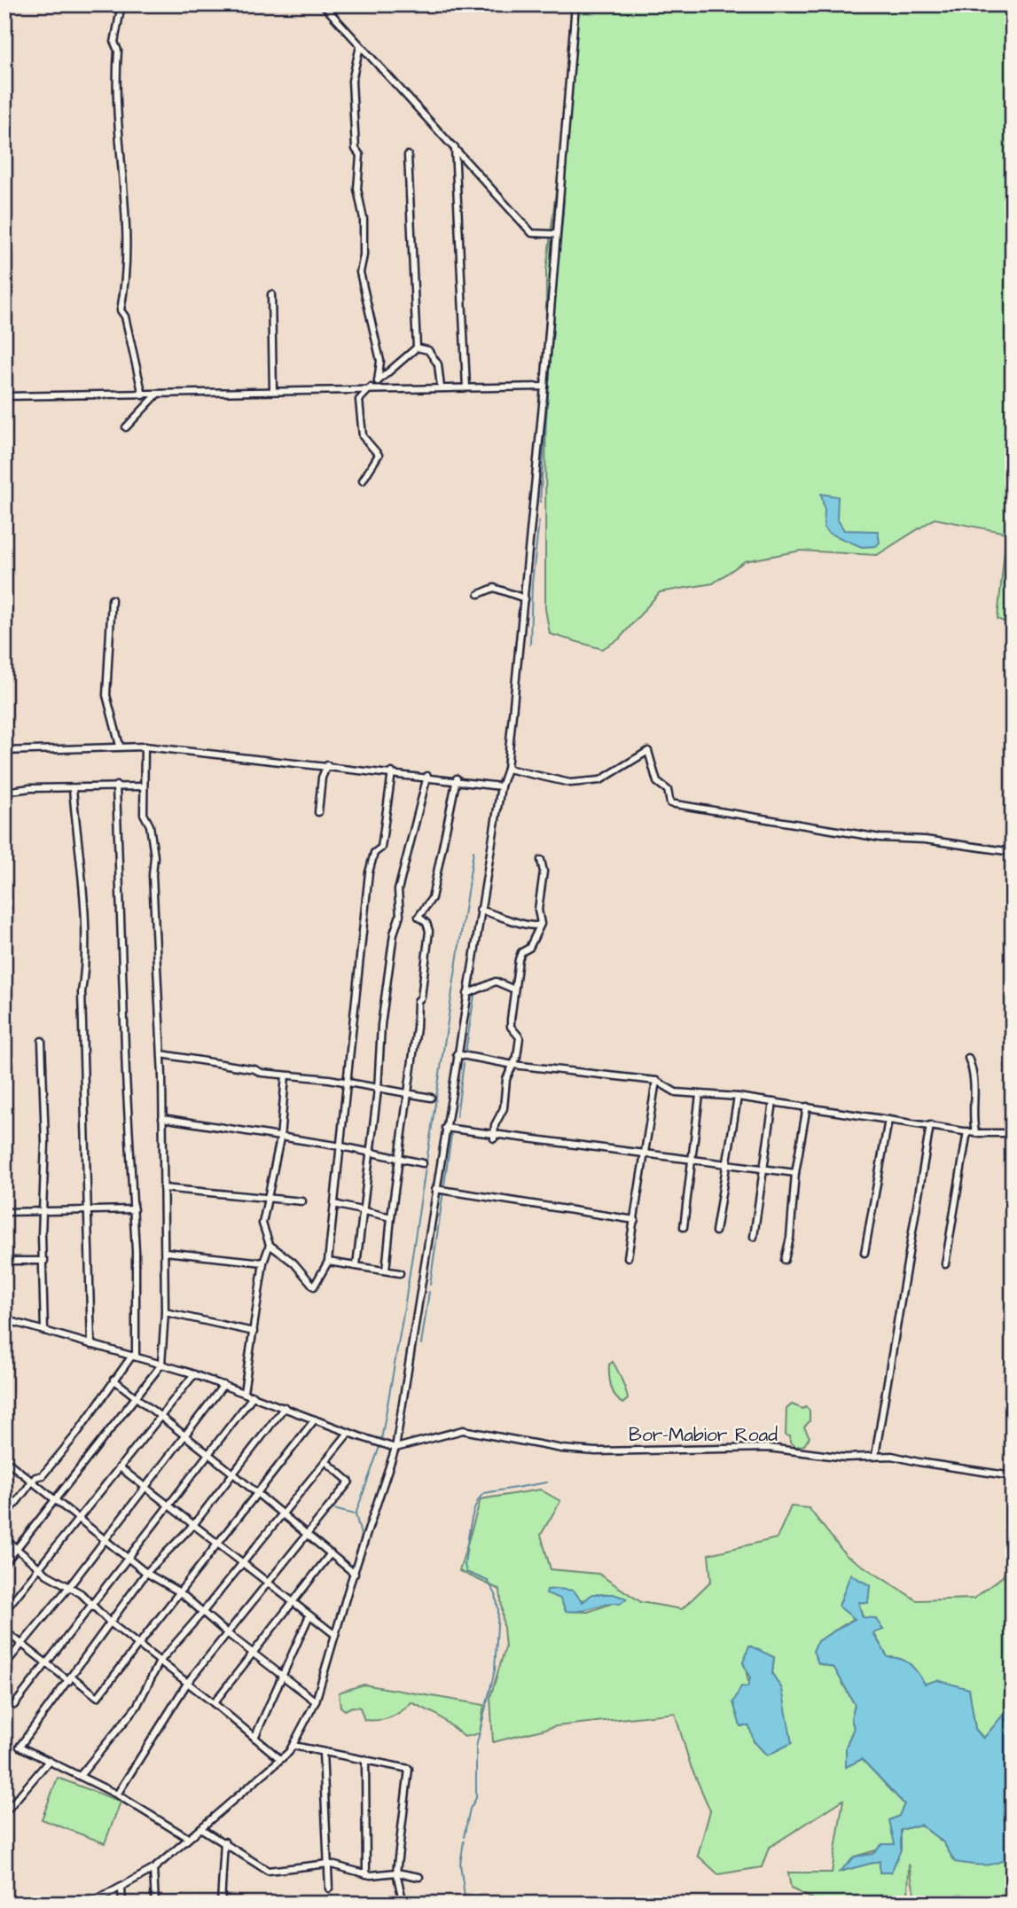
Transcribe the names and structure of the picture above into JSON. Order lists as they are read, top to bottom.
{
  "streets": {
    "street": ["Bor-Mabior Road"]
  }
}
